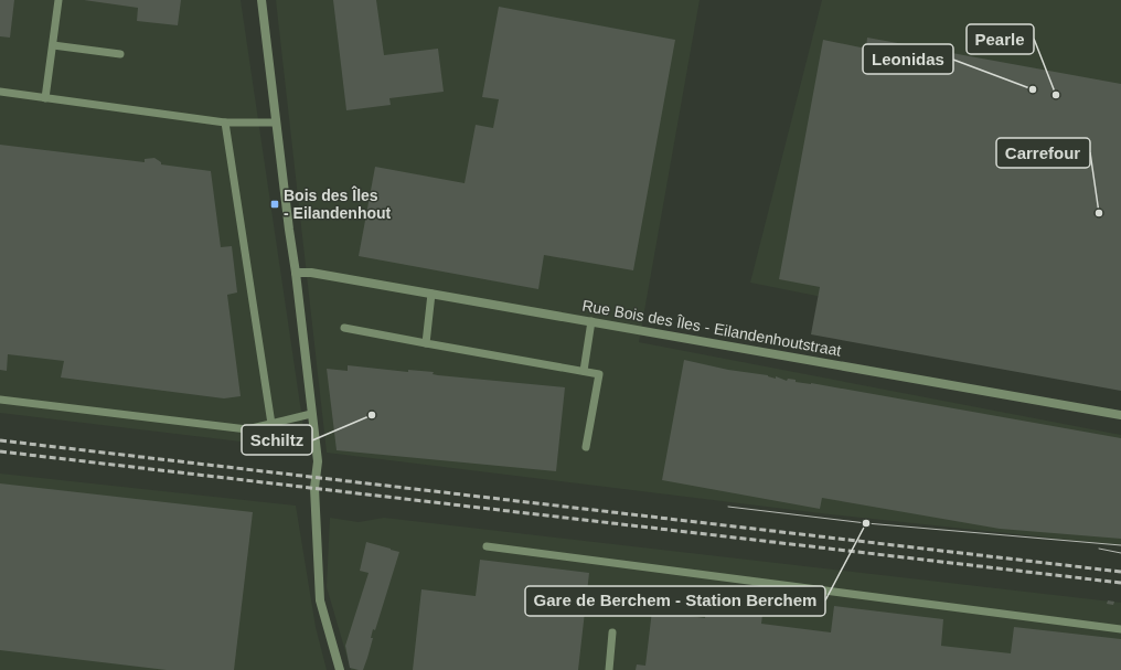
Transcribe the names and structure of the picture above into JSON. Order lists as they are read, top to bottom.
{
  "streets": {
    "street": ["Rue Bois des Îles - Eilandenhoutstraat"]
  },
  "places": {
    "other": [
      "Leonidas",
      "Pearle",
      "Carrefour",
      "Schiltz",
      "Gare de Berchem - Station Berchem"
    ],
    "transit": ["Bois des Îles - Eilandenhout"]
  }
}
